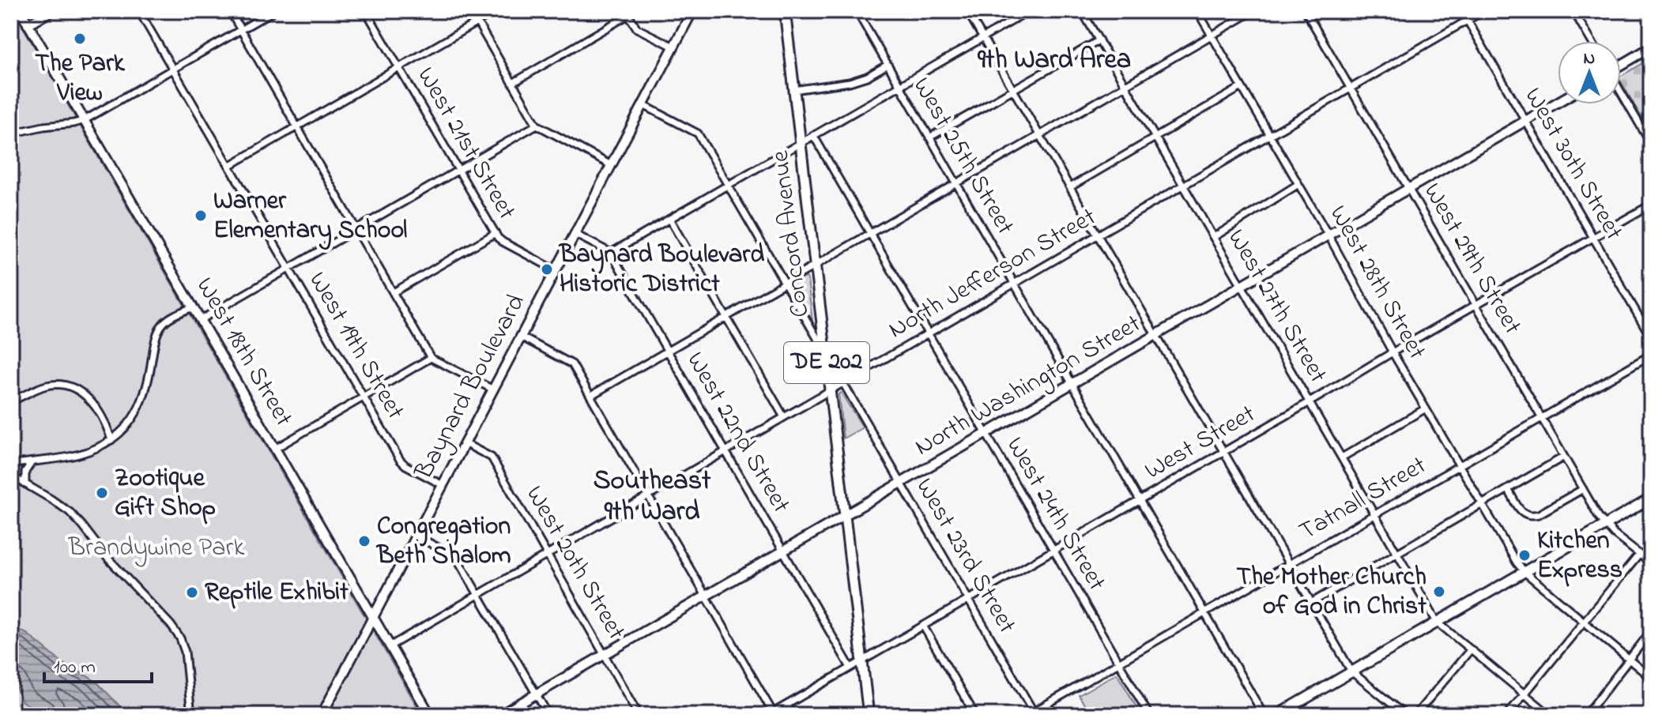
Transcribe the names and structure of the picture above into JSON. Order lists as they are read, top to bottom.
{
  "streets": {
    "main road": [
      "Concord Avenue",
      "West 18th Street",
      "DE 202",
      "North Washington Street",
      "Baynard Boulevard"
    ],
    "street": [
      "West 21st Street",
      "West 25th Street",
      "West 30th Street",
      "West 29th Street",
      "North Jefferson Street",
      "West 28th Street",
      "West 27th Street",
      "West 19th Street",
      "West 22nd Street",
      "West Street",
      "Tatnall Street",
      "West 24th Street",
      "West 23rd Street",
      "West 20th Street"
    ]
  },
  "crossings": [
    ["West 21st Street", "Baynard Boulevard"],
    ["West 25th Street", "North Jefferson Street"],
    ["West 25th Street", "North Washington Street"],
    ["West 25th Street", "West Street"],
    ["West 25th Street", "Tatnall Street"],
    ["West 30th Street", "North Jefferson Street"],
    ["West 30th Street", "North Washington Street"],
    ["West 30th Street", "West Street"],
    ["Concord Avenue", "North Jefferson Street"],
    ["Concord Avenue", "North Washington Street"],
    ["Concord Avenue", "West Street"],
    ["West 29th Street", "North Jefferson Street"],
    ["West 29th Street", "North Washington Street"],
    ["West 29th Street", "West Street"],
    ["West 29th Street", "Tatnall Street"],
    ["North Jefferson Street", "West 28th Street"],
    ["North Jefferson Street", "West 27th Street"],
    ["North Jefferson Street", "West 18th Street"],
    ["North Jefferson Street", "West 22nd Street"],
    ["North Jefferson Street", "West 24th Street"],
    ["North Jefferson Street", "West 23rd Street"],
    ["North Jefferson Street", "West 20th Street"],
    ["West 28th Street", "North Washington Street"],
    ["West 28th Street", "West Street"],
    ["West 28th Street", "Tatnall Street"],
    ["West 27th Street", "North Washington Street"],
    ["West 27th Street", "West Street"],
    ["West 27th Street", "Tatnall Street"],
    ["West 19th Street", "Baynard Boulevard"],
    ["West 18th Street", "Baynard Boulevard"],
    ["North Washington Street", "West 22nd Street"],
    ["North Washington Street", "West 24th Street"],
    ["North Washington Street", "West 23rd Street"],
    ["North Washington Street", "West 20th Street"],
    ["Baynard Boulevard", "West 20th Street"],
    ["West 22nd Street", "West Street"],
    ["West Street", "West 24th Street"],
    ["West Street", "West 23rd Street"],
    ["Tatnall Street", "West 24th Street"],
    ["Tatnall Street", "West 23rd Street"]
  ],
  "districts": ["9th Ward Area", "Southeast 9th Ward"],
  "parks": ["Brandywine Park"],
  "places": [
    "The Park View",
    "Warner Elementary School",
    "Baynard Boulevard Historic District",
    "Zootique Gift Shop",
    "Congregation Beth Shalom",
    "Kitchen Express",
    "The Mother Church of God in Christ",
    "Reptile Exhibit"
  ],
  "scale_bar": "100 m",
  "north": "top"
}
